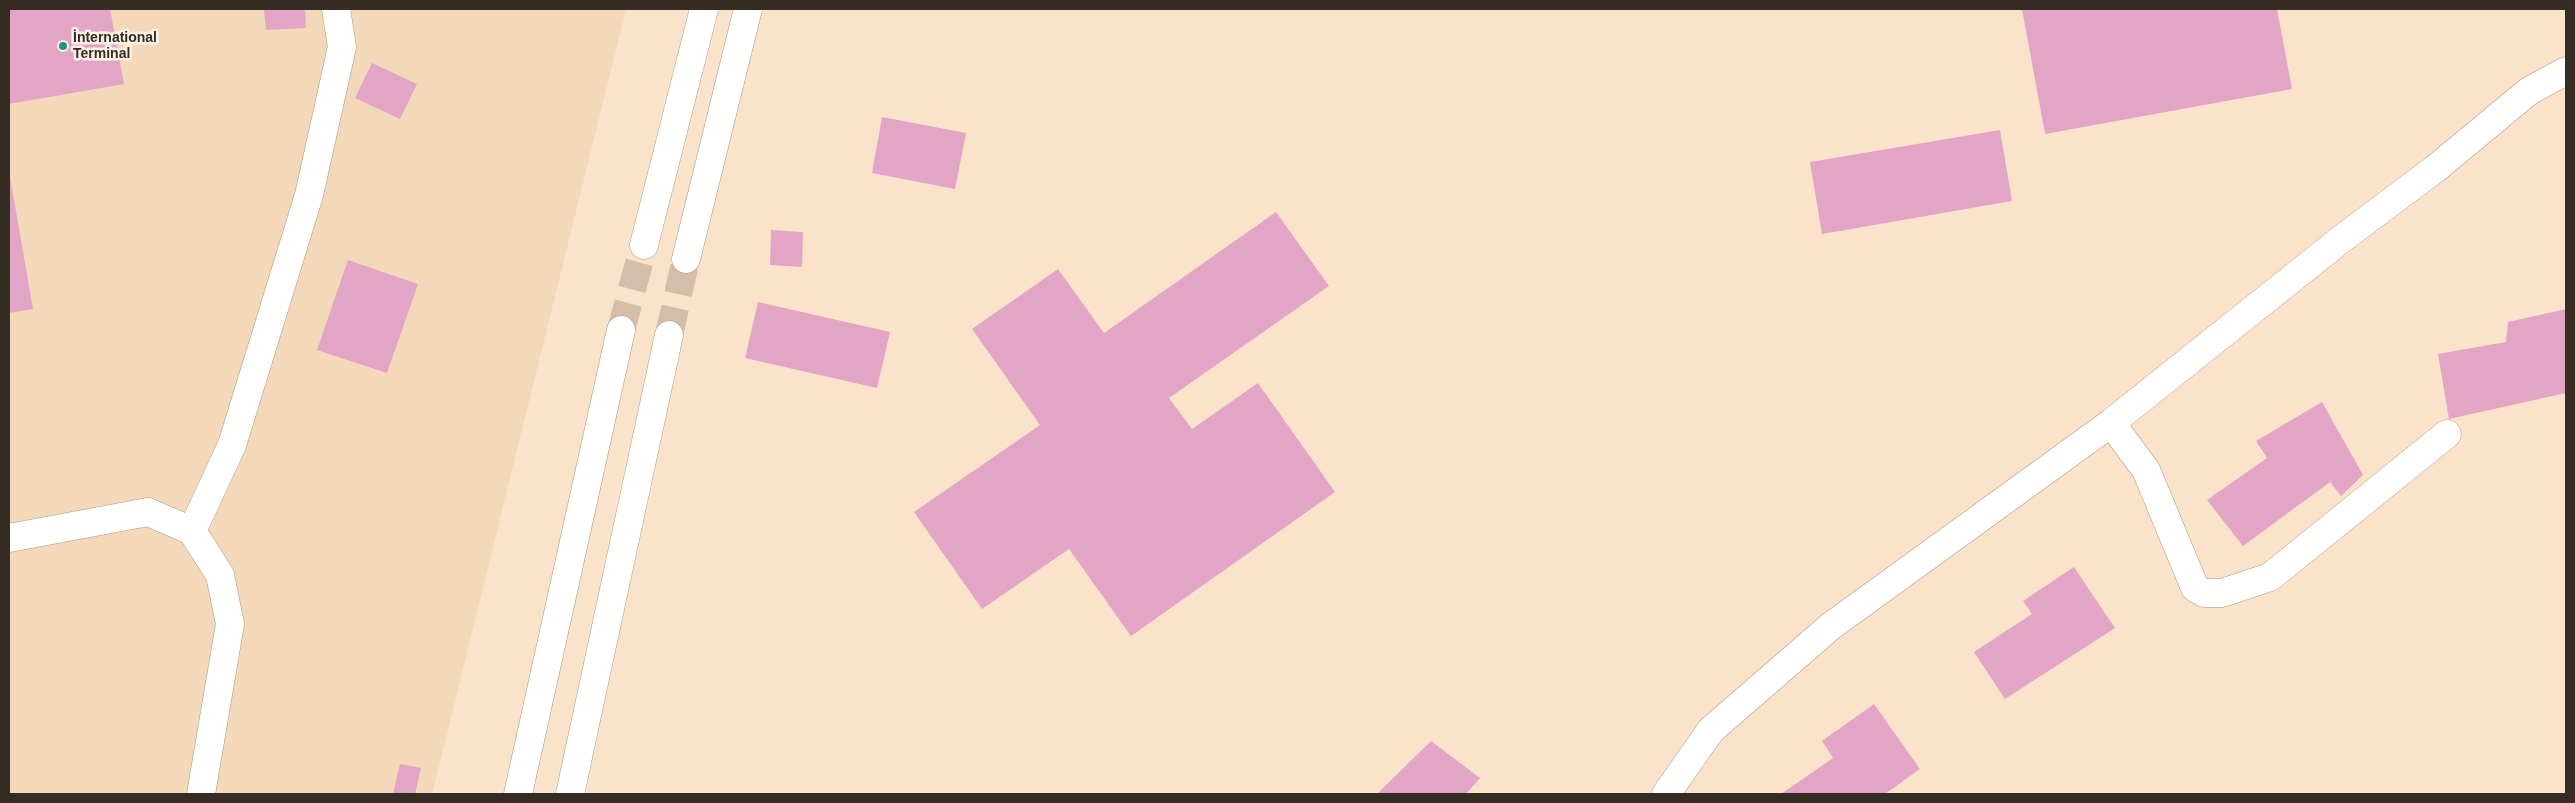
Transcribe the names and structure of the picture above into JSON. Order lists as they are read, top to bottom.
{
  "places": ["İnternational Terminal"]
}
